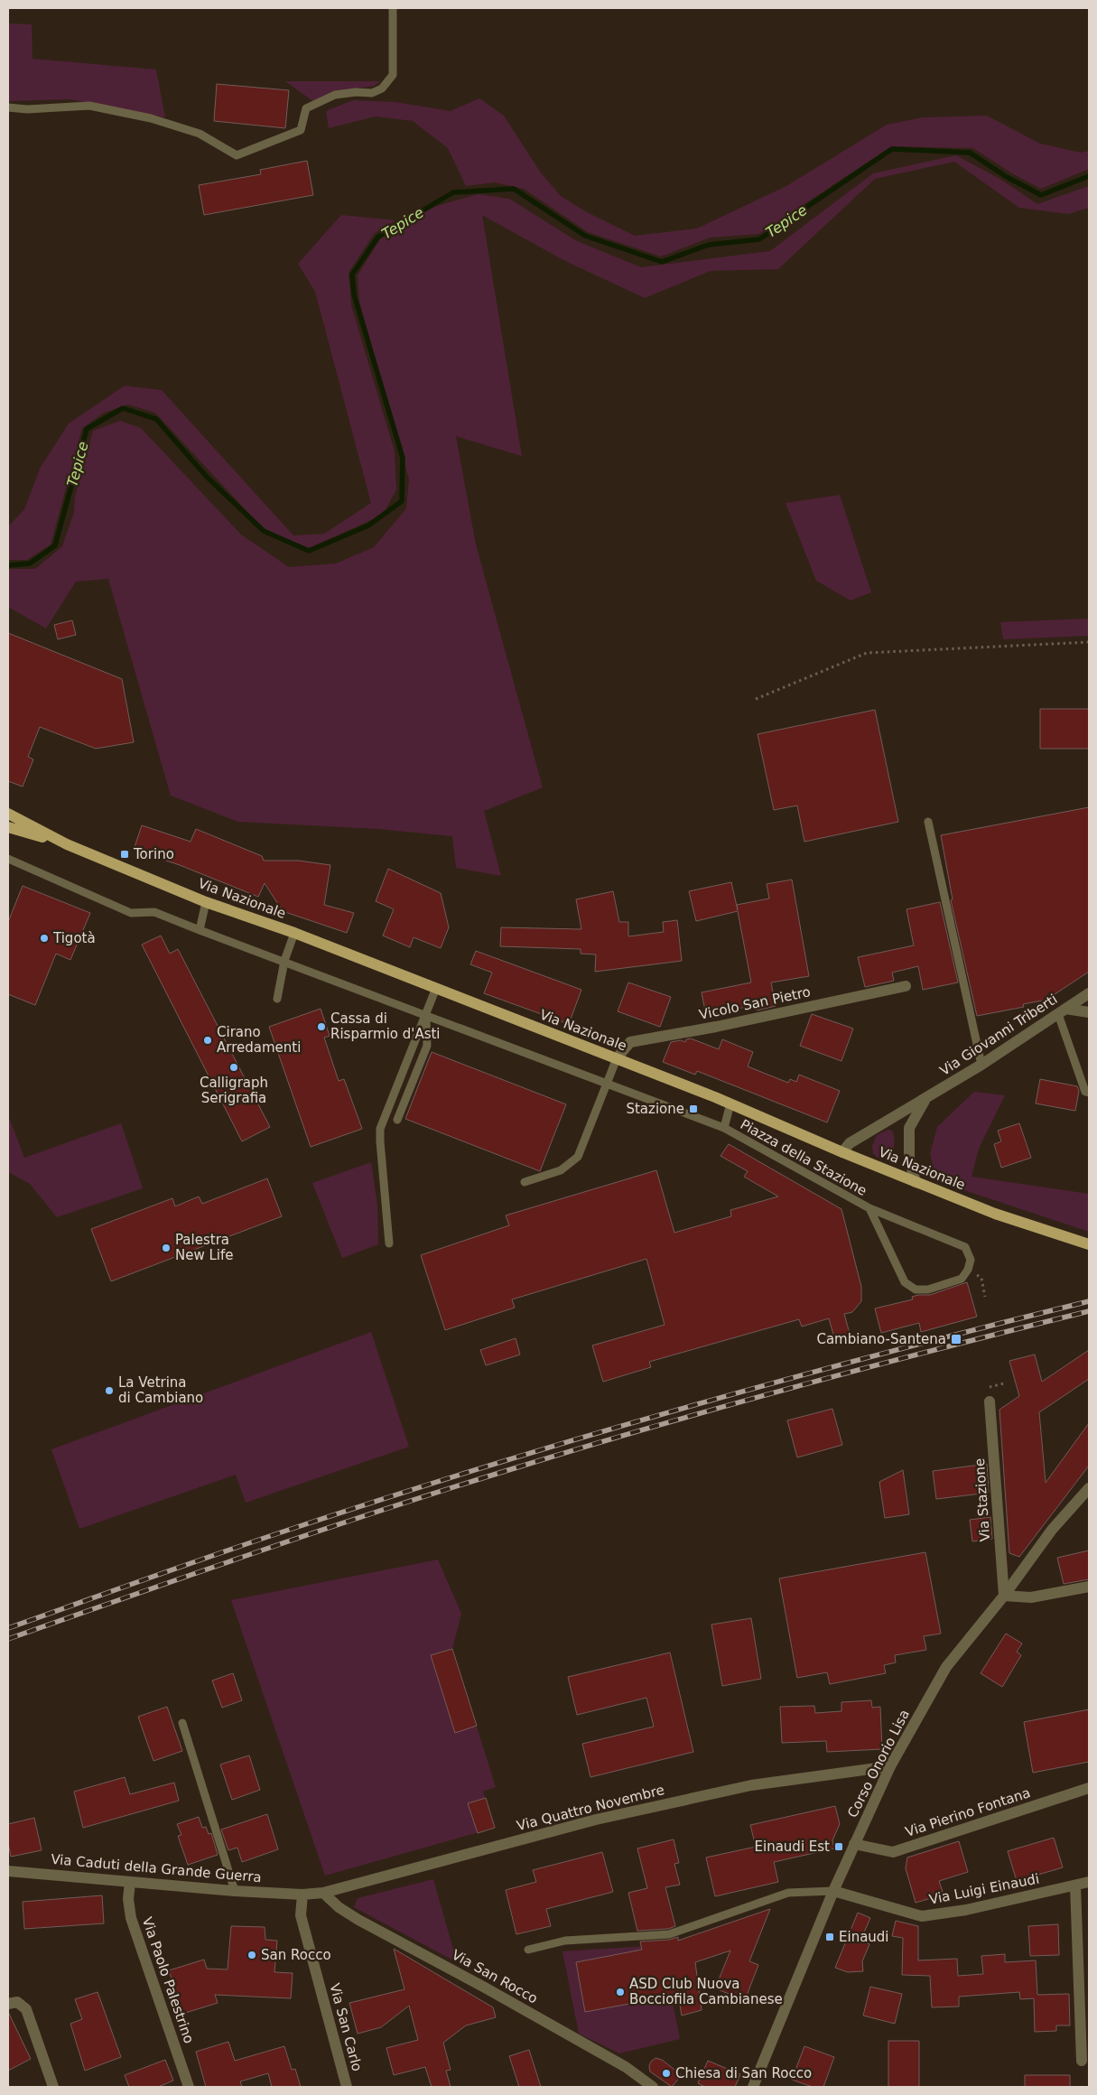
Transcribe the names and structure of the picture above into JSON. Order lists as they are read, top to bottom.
{
  "streets": {
    "main road": ["Via Nazionale"],
    "street": [
      "Vicolo San Pietro",
      "Via Giovanni Triberti",
      "Via Stazione",
      "Corso Onorio Lisa",
      "Via Quattro Novembre",
      "Via Pierino Fontana",
      "Via Caduti della Grande Guerra",
      "Via Luigi Einaudi",
      "Via San Rocco",
      "Via Paolo Palestrino",
      "Via San Carlo"
    ],
    "lane": ["Piazza della Stazione"]
  },
  "crossings": [
    ["Via Nazionale", "Vicolo San Pietro"],
    ["Via Nazionale", "Via Giovanni Triberti"],
    ["Via Nazionale", "Piazza della Stazione"],
    ["Via Stazione", "Corso Onorio Lisa"],
    ["Corso Onorio Lisa", "Via Quattro Novembre"],
    ["Corso Onorio Lisa", "Via Pierino Fontana"],
    ["Corso Onorio Lisa", "Via Luigi Einaudi"],
    ["Via Quattro Novembre", "Via Caduti della Grande Guerra"],
    ["Via Quattro Novembre", "Via San Rocco"],
    ["Via Quattro Novembre", "Via San Carlo"],
    ["Via Caduti della Grande Guerra", "Via Paolo Palestrino"],
    ["Via Caduti della Grande Guerra", "Via San Carlo"]
  ],
  "water": ["Tepice"],
  "places": {
    "transit": [
      "Torino",
      "Stazione",
      "Cambiano-Santena",
      "Einaudi Est",
      "Einaudi"
    ],
    "other": [
      "Tigotà",
      "Cassa di Risparmio d'Asti",
      "Cirano Arredamenti",
      "Calligraph Serigrafia",
      "Palestra New Life",
      "La Vetrina di Cambiano",
      "San Rocco",
      "ASD Club Nuova Bocciofila Cambianese",
      "Chiesa di San Rocco"
    ]
  }
}
